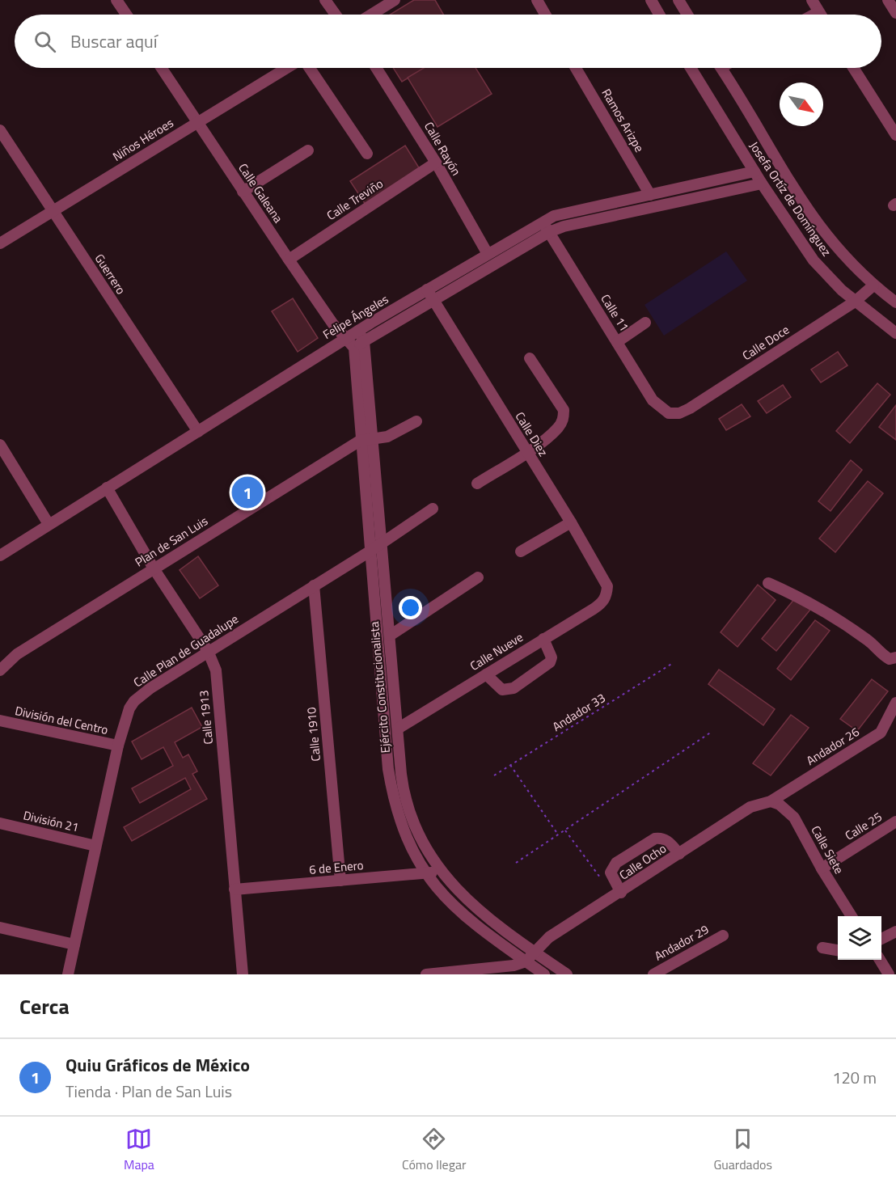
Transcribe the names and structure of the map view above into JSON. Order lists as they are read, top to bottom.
{
  "streets": {
    "street": [
      "Ramos Arizpe",
      "Niños Héroes",
      "Calle Rayón",
      "Calle Galeana",
      "Josefa Ortíz de Domínguez",
      "Calle Treviño",
      "Guerrero",
      "Calle 11",
      "Felipe Ángeles",
      "Calle Doce",
      "Calle Diez",
      "Plan de San Luis",
      "Calle Plan de Guadalupe",
      "Calle Nueve",
      "Ejército Constitucionalista",
      "Calle 1913",
      "División del Centro",
      "Calle 1910",
      "Andador 26",
      "División 21",
      "Calle 25",
      "Calle Siete",
      "Calle Ocho",
      "6 de Enero",
      "Andador 29"
    ],
    "path": ["Andador 33"]
  },
  "crossings": [
    ["Ramos Arizpe", "Felipe Ángeles"],
    ["Niños Héroes", "Calle Galeana"],
    ["Niños Héroes", "Guerrero"],
    ["Calle Rayón", "Calle Treviño"],
    ["Calle Rayón", "Felipe Ángeles"],
    ["Calle Galeana", "Calle Treviño"],
    ["Calle Galeana", "Felipe Ángeles"],
    ["Josefa Ortíz de Domínguez", "Felipe Ángeles"],
    ["Josefa Ortíz de Domínguez", "Calle Doce"],
    ["Guerrero", "Felipe Ángeles"],
    ["Calle 11", "Felipe Ángeles"],
    ["Calle 11", "Calle Doce"],
    ["Felipe Ángeles", "Calle Diez"],
    ["Felipe Ángeles", "Ejército Constitucionalista"],
    ["Felipe Ángeles", "Calle 1913"],
    ["Calle Diez", "Calle Nueve"],
    ["Plan de San Luis", "Ejército Constitucionalista"],
    ["Plan de San Luis", "Calle 1913"],
    ["Calle Plan de Guadalupe", "Ejército Constitucionalista"],
    ["Calle Plan de Guadalupe", "Calle 1913"],
    ["Calle Plan de Guadalupe", "División del Centro"],
    ["Calle Plan de Guadalupe", "Calle 1910"],
    ["Calle Plan de Guadalupe", "División 21"],
    ["Calle Nueve", "Ejército Constitucionalista"],
    ["Ejército Constitucionalista", "Calle Ocho"],
    ["Ejército Constitucionalista", "6 de Enero"],
    ["Calle 1913", "6 de Enero"],
    ["Calle 1910", "6 de Enero"],
    ["Andador 26", "Calle Siete"],
    ["Andador 26", "Calle Ocho"],
    ["Calle 25", "Calle Siete"],
    ["Calle Siete", "Calle Ocho"]
  ],
  "north": "bottom right",
  "page": {
    "search": "Buscar aquí",
    "pins": "1",
    "heading": "Cerca",
    "list": [
      {
        "mark": "1",
        "name": "Quiu Gráficos de México",
        "note": "Tienda · Plan de San Luis",
        "value": "120 m"
      }
    ],
    "nav": ["Mapa", "Cómo llegar", "Guardados"]
  }
}
